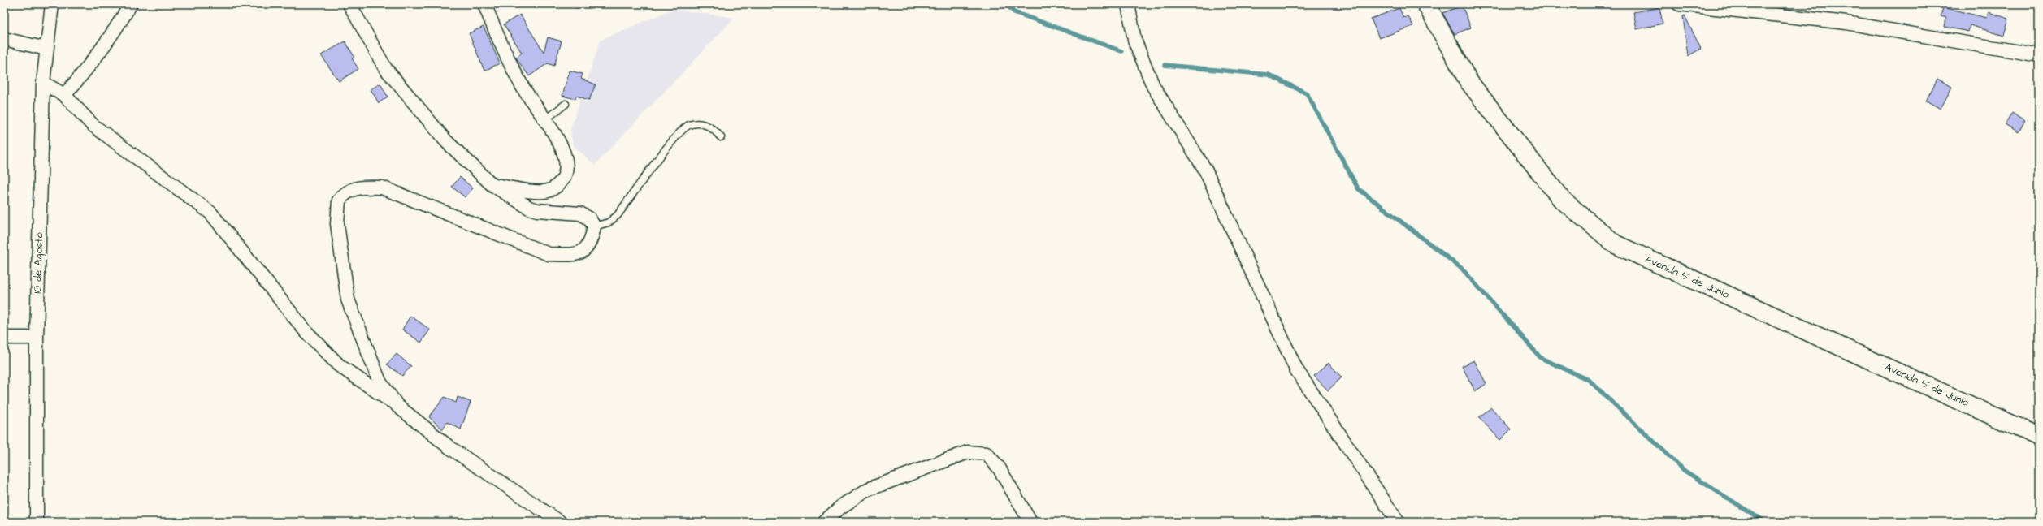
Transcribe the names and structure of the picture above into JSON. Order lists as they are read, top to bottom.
{
  "streets": {
    "main road": ["Avenida 5 de Junio"],
    "street": ["10 de Agosto"]
  }
}
